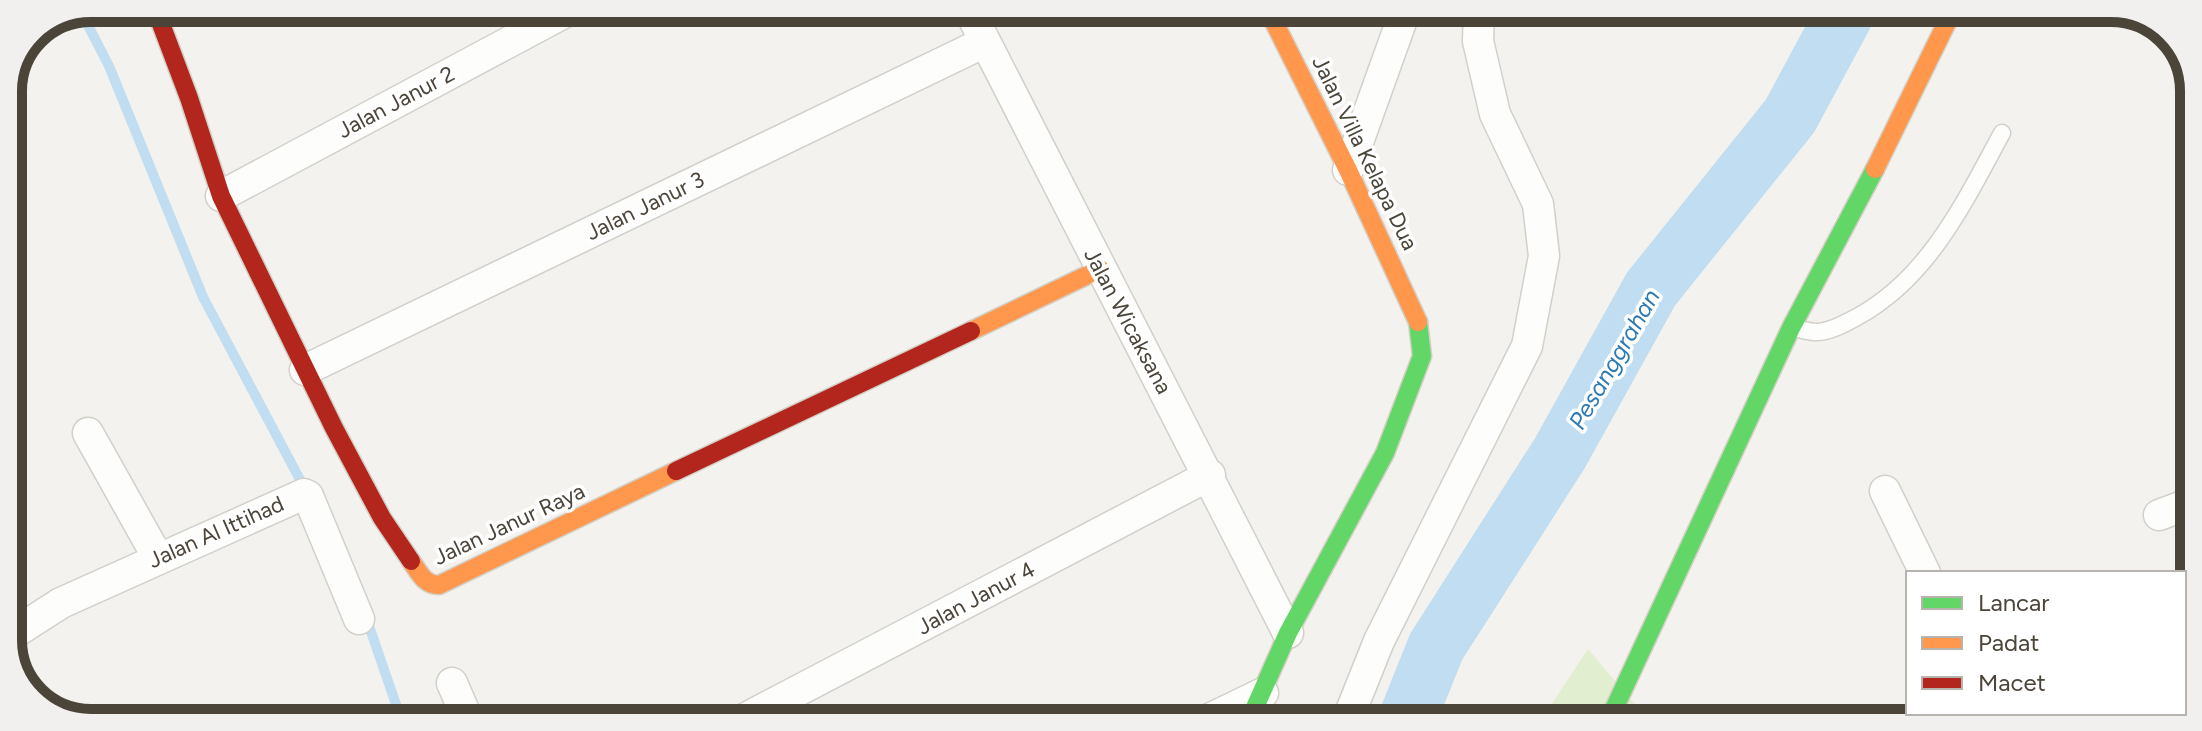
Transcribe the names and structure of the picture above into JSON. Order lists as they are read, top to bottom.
{
  "streets": {
    "street": [
      "Jalan Janur 2",
      "Jalan Villa Kelapa Dua",
      "Jalan Janur 3",
      "Jalan Wicaksana",
      "Jalan Janur Raya",
      "Jalan Al Ittihad",
      "Jalan Janur 4"
    ]
  },
  "crossings": [
    ["Jalan Janur 2", "Jalan Janur Raya"],
    ["Jalan Villa Kelapa Dua", "Jalan Wicaksana"],
    ["Jalan Janur 3", "Jalan Wicaksana"],
    ["Jalan Janur 3", "Jalan Janur Raya"],
    ["Jalan Wicaksana", "Jalan Janur Raya"],
    ["Jalan Wicaksana", "Jalan Janur 4"]
  ],
  "water": ["Pesanggrahan"],
  "legend": ["Lancar", "Padat", "Macet"]
}
